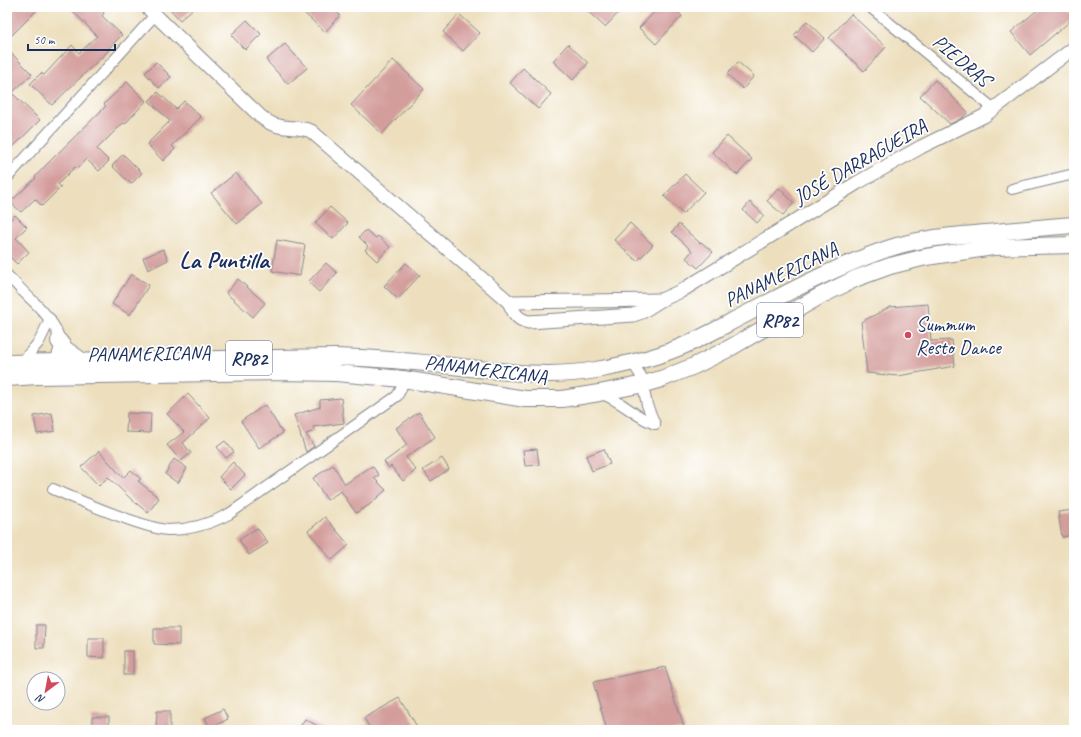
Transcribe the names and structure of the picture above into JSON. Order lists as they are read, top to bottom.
{
  "streets": {
    "main road": ["PANAMERICANA", "RP82"],
    "street": ["PIEDRAS", "JOSÉ DARRAGUEIRA"]
  },
  "crossings": [
    ["PIEDRAS", "JOSÉ DARRAGUEIRA"]
  ],
  "districts": ["La Puntilla"],
  "places": ["Summum Resto Dance"],
  "scale_bar": "50 m",
  "north": "bottom left"
}
